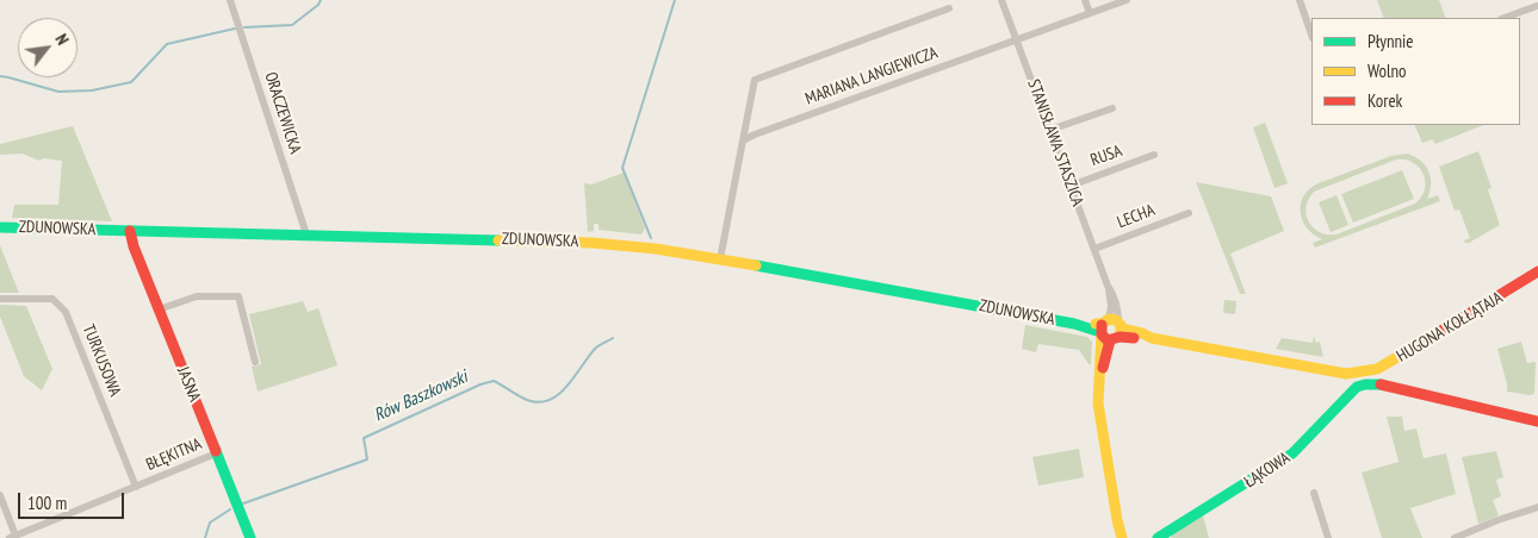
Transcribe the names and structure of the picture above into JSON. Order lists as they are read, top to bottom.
{
  "streets": {
    "main road": [
      "STANISŁAWA STASZICA",
      "ZDUNOWSKA",
      "HUGONA KOŁŁĄTAJA",
      "JASNA",
      "ŁĄKOWA"
    ],
    "street": [
      "MARIANA LANGIEWICZA",
      "ORACZEWICKA",
      "RUSA",
      "LECHA",
      "TURKUSOWA",
      "BŁĘKITNA"
    ]
  },
  "crossings": [
    ["MARIANA LANGIEWICZA", "STANISŁAWA STASZICA"],
    ["ORACZEWICKA", "ZDUNOWSKA"],
    ["STANISŁAWA STASZICA", "RUSA"],
    ["STANISŁAWA STASZICA", "LECHA"],
    ["STANISŁAWA STASZICA", "ZDUNOWSKA"],
    ["ZDUNOWSKA", "HUGONA KOŁŁĄTAJA"],
    ["ZDUNOWSKA", "JASNA"],
    ["TURKUSOWA", "BŁĘKITNA"],
    ["JASNA", "BŁĘKITNA"]
  ],
  "water": ["Rów Baszkowski"],
  "legend": ["Płynnie", "Wolno", "Korek"],
  "scale_bar": "100 m",
  "north": "top right"
}
